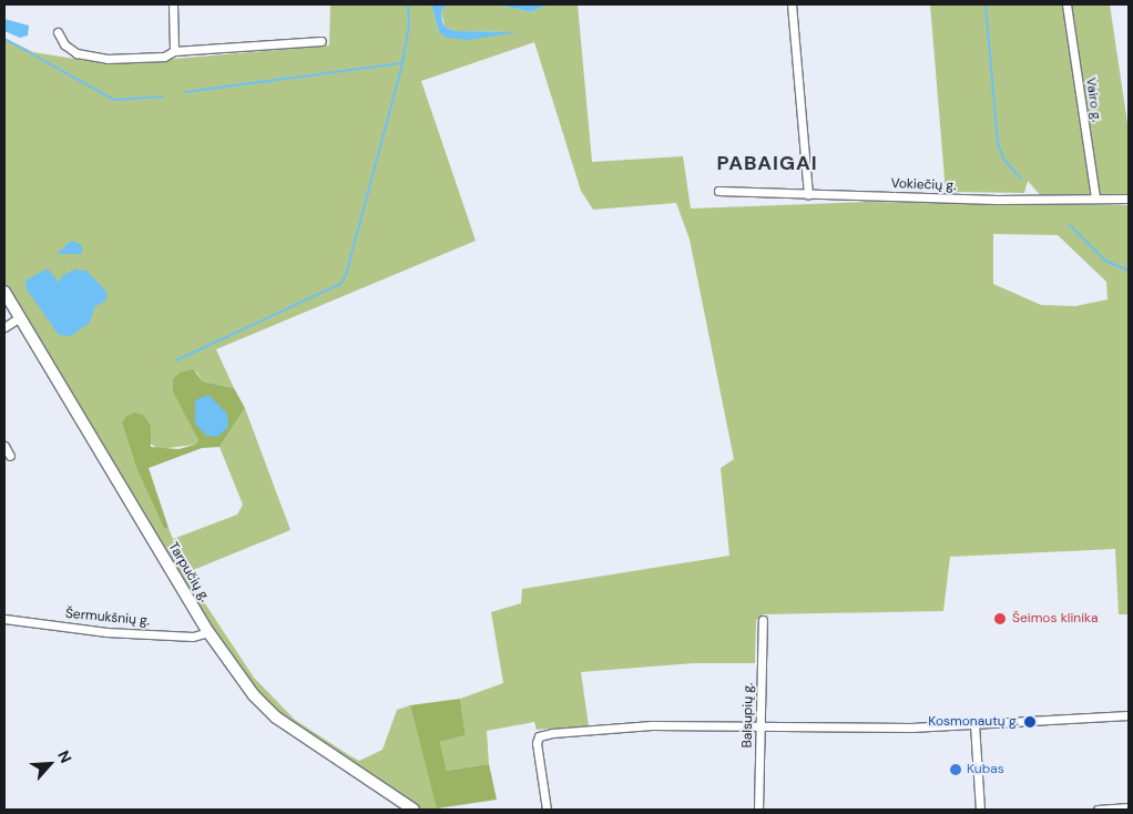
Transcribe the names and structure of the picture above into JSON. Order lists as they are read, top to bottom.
{
  "streets": {
    "main road": ["Tarpučių g."],
    "street": [
      "Vairo g.",
      "Vokiečių g.",
      "Šermukšnių g.",
      "Balsupių g."
    ]
  },
  "crossings": [
    ["Vairo g.", "Vokiečių g."],
    ["Tarpučių g.", "Šermukšnių g."]
  ],
  "districts": ["PABAIGAI"],
  "places": ["Šeimos klinika", "Kosmonautų g.", "Kubas"],
  "north": "top right"
}
